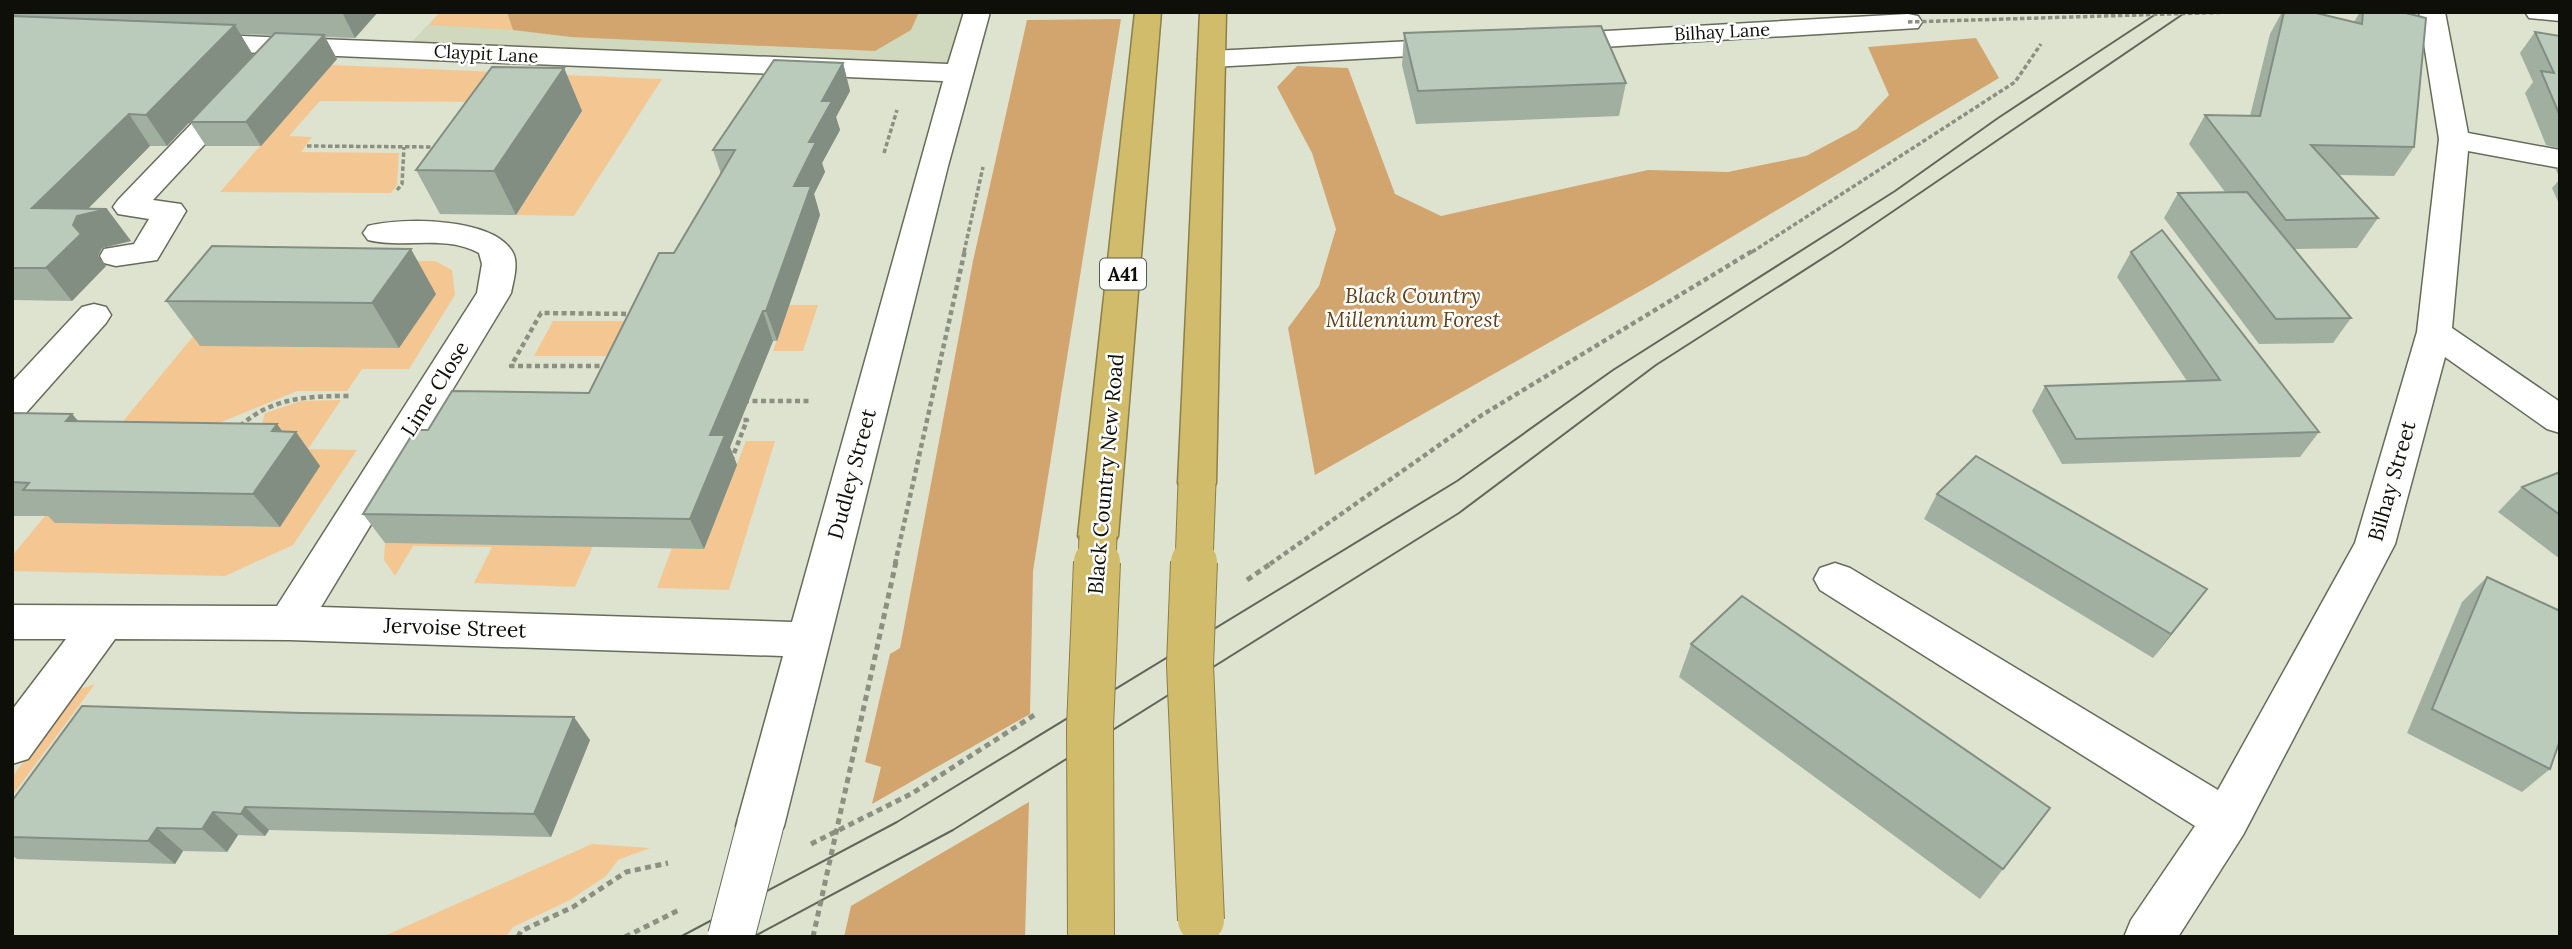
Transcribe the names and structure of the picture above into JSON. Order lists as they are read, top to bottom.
{
  "streets": {
    "highway": ["A41", "Black Country New Road"],
    "street": [
      "Bilhay Lane",
      "Claypit Lane",
      "Lime Close",
      "Dudley Street",
      "Bilhay Street",
      "Jervoise Street"
    ]
  },
  "crossings": [
    ["Claypit Lane", "Dudley Street"],
    ["Lime Close", "Jervoise Street"],
    ["Dudley Street", "Jervoise Street"]
  ],
  "parks": ["Black Country Millennium Forest"]
}
